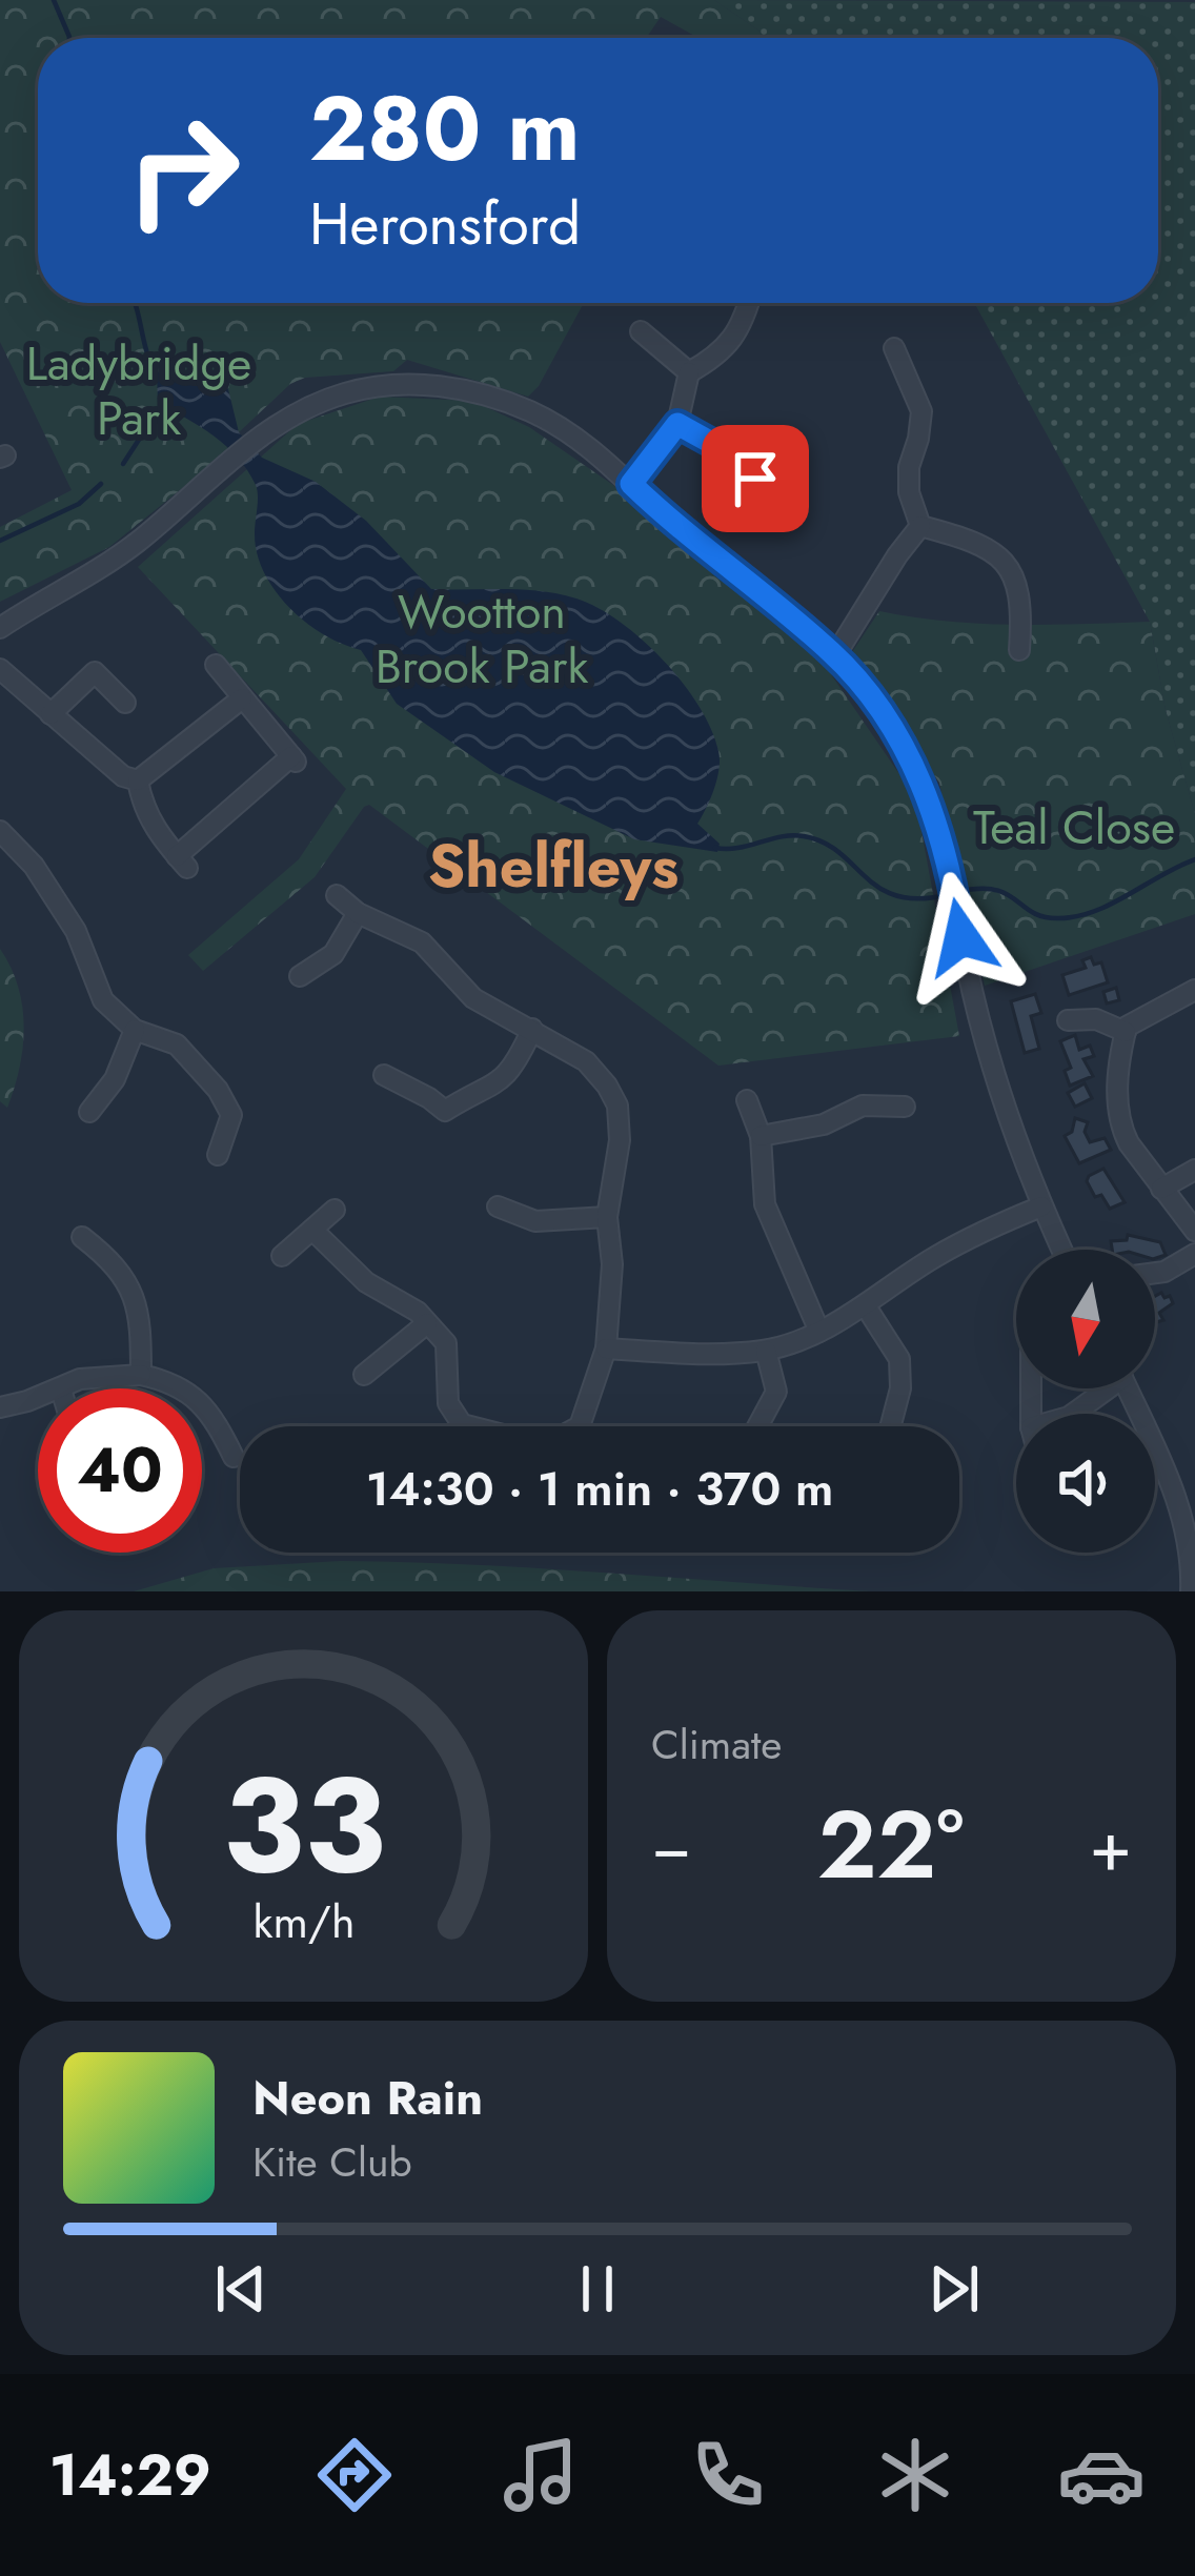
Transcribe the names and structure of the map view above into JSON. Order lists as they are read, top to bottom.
{
  "districts": ["Shelfleys"],
  "parks": ["Ladybridge Park", "Wootton Brook Park", "Teal Close"],
  "north": "bottom",
  "page": {
    "turn": ["280 m", "Heronsford"],
    "limit": "40",
    "trip": "14:30 · 1 min · 370 m",
    "tile": "Climate",
    "heat": ["−", "22°", "+"],
    "song": ["Neon Rain", "Kite Club"],
    "tabs": "14:29",
    "gauge": ["33", "km/h"]
  }
}
